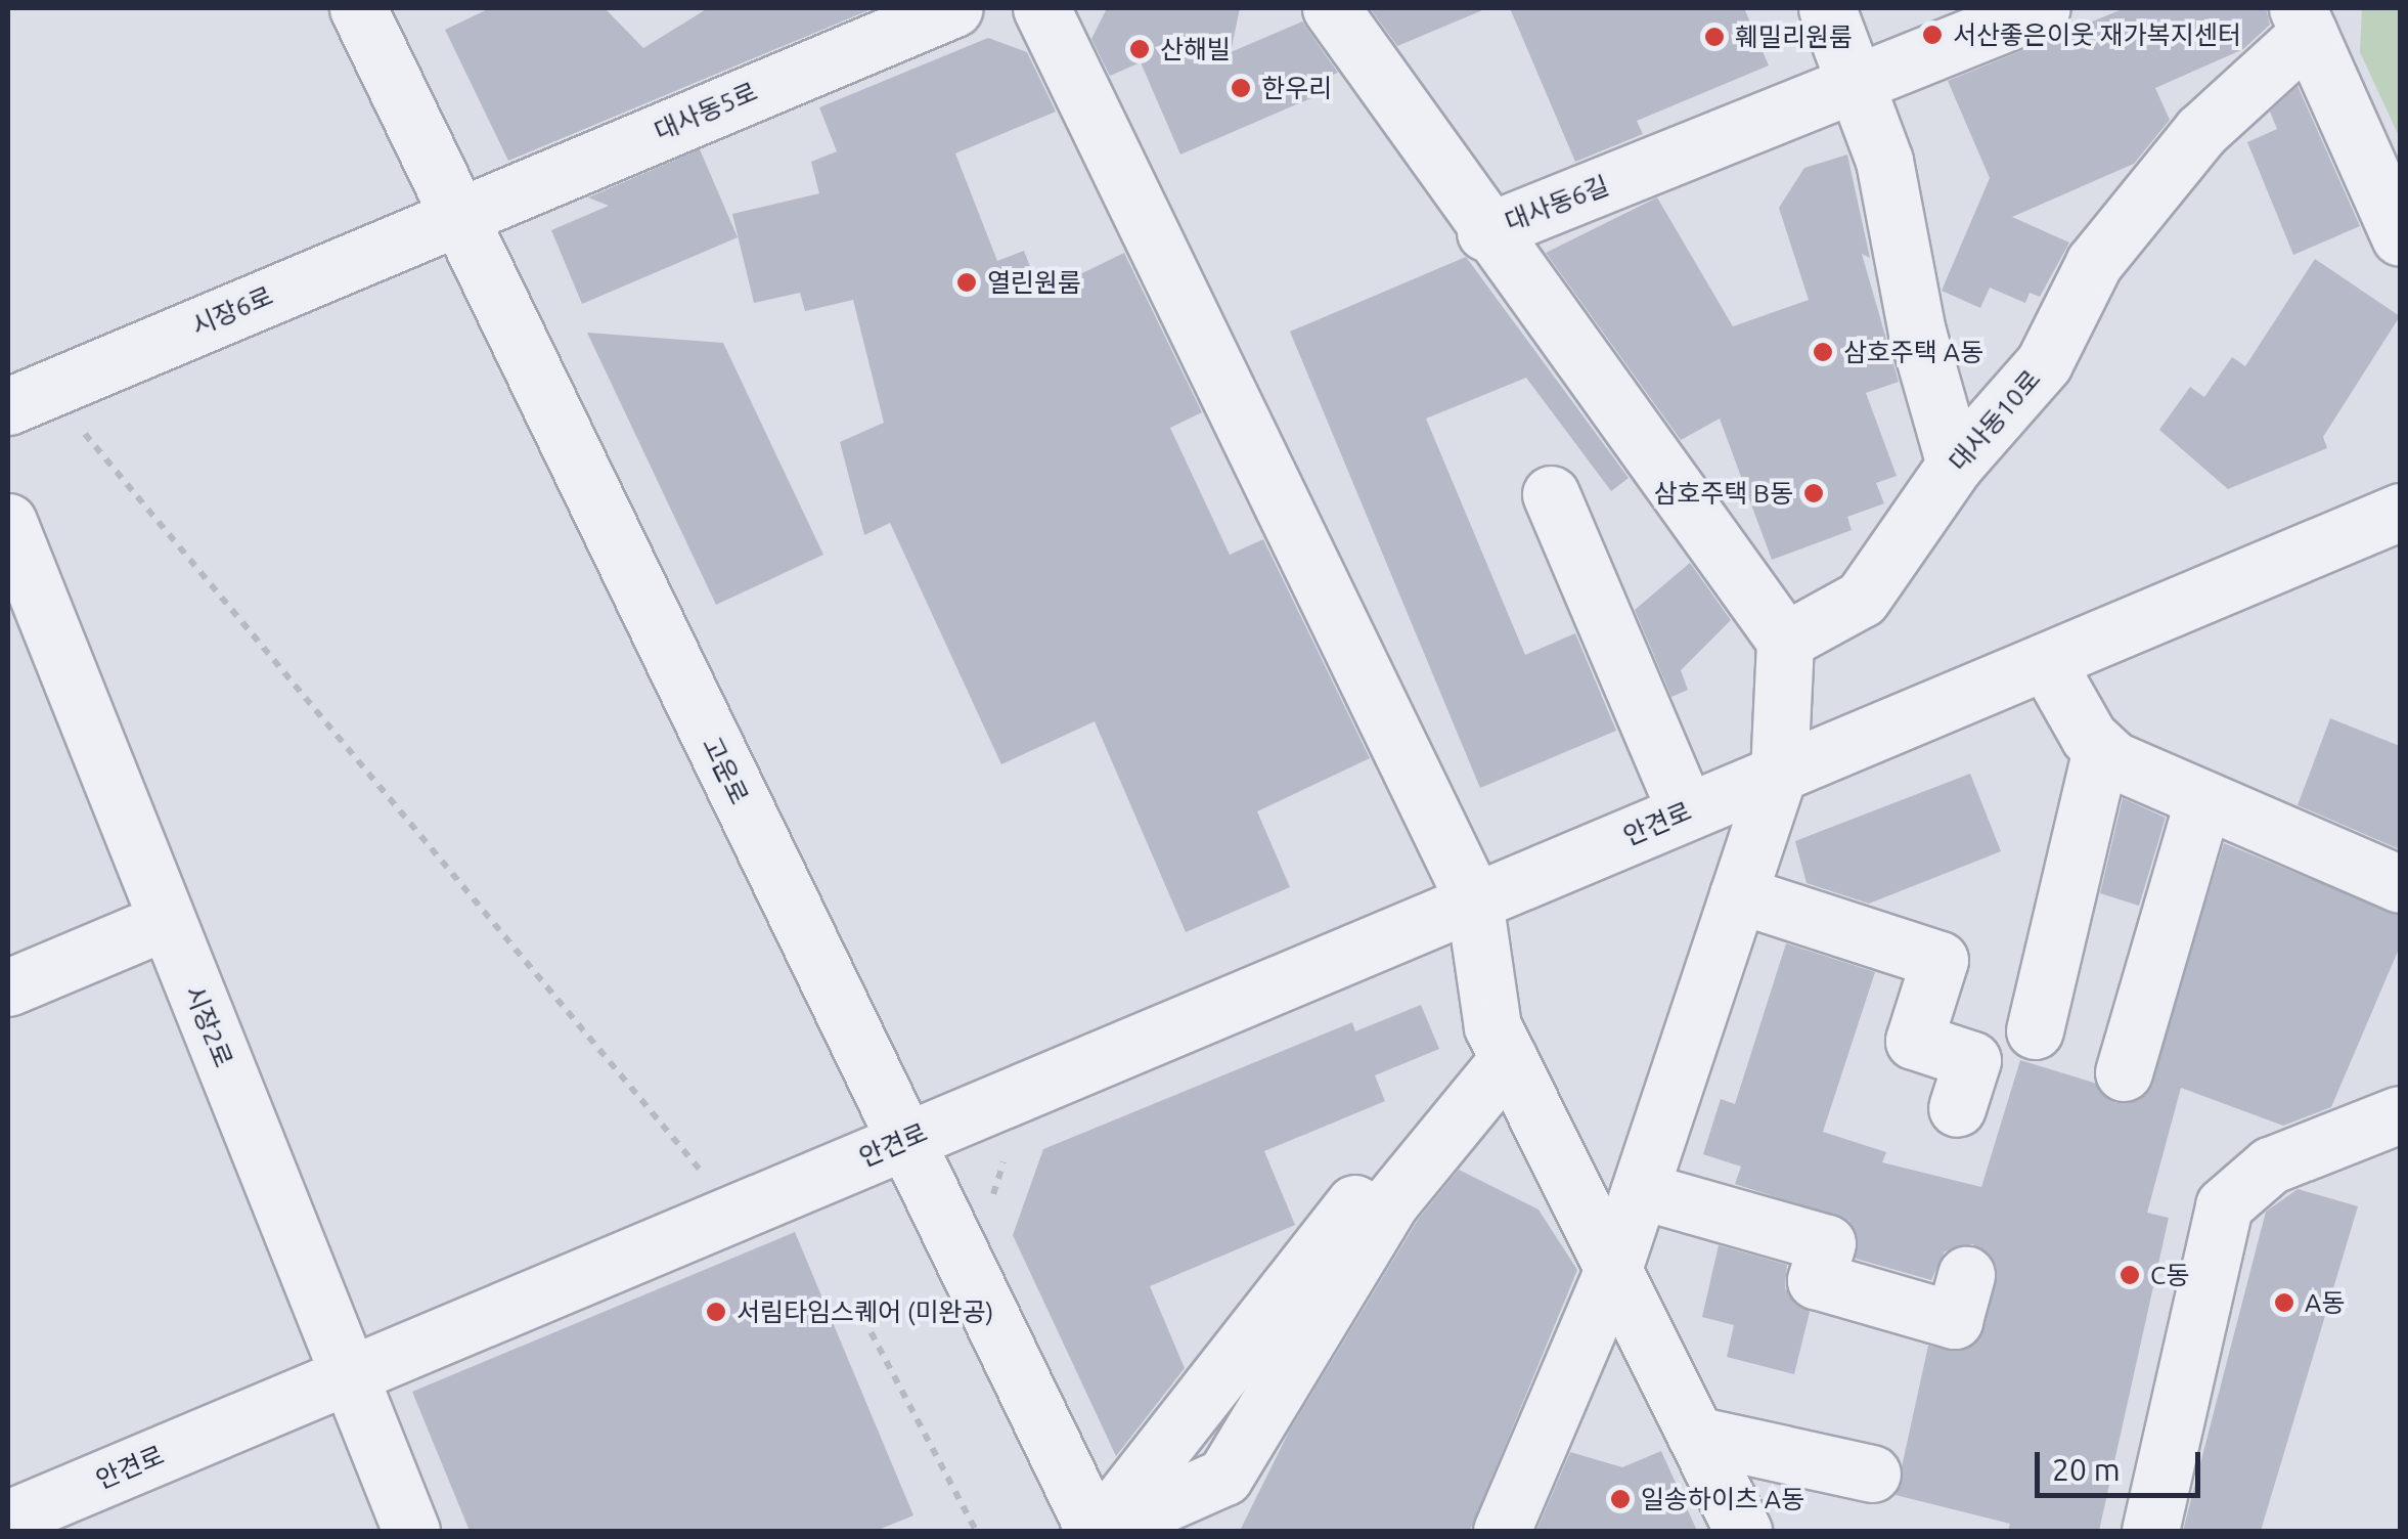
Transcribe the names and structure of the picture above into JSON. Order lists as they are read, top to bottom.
{
  "streets": {
    "street": [
      "대사동5로",
      "대사동6길",
      "시장6로",
      "대사동10로",
      "고운로",
      "안견로",
      "시장2로"
    ]
  },
  "crossings": [
    ["대사동5로", "시장6로"],
    ["대사동5로", "고운로"],
    ["대사동6길", "대사동10로"],
    ["시장6로", "고운로"],
    ["고운로", "안견로"],
    ["안견로", "시장2로"]
  ],
  "places": [
    "서산좋은이웃 재가복지센터",
    "훼밀리원룸",
    "산해빌",
    "한우리",
    "열린원룸",
    "삼호주택 A동",
    "삼호주택 B동",
    "C동",
    "A동",
    "서림타임스퀘어 (미완공)",
    "일송하이츠 A동"
  ],
  "scale_bar": "20 m"
}
